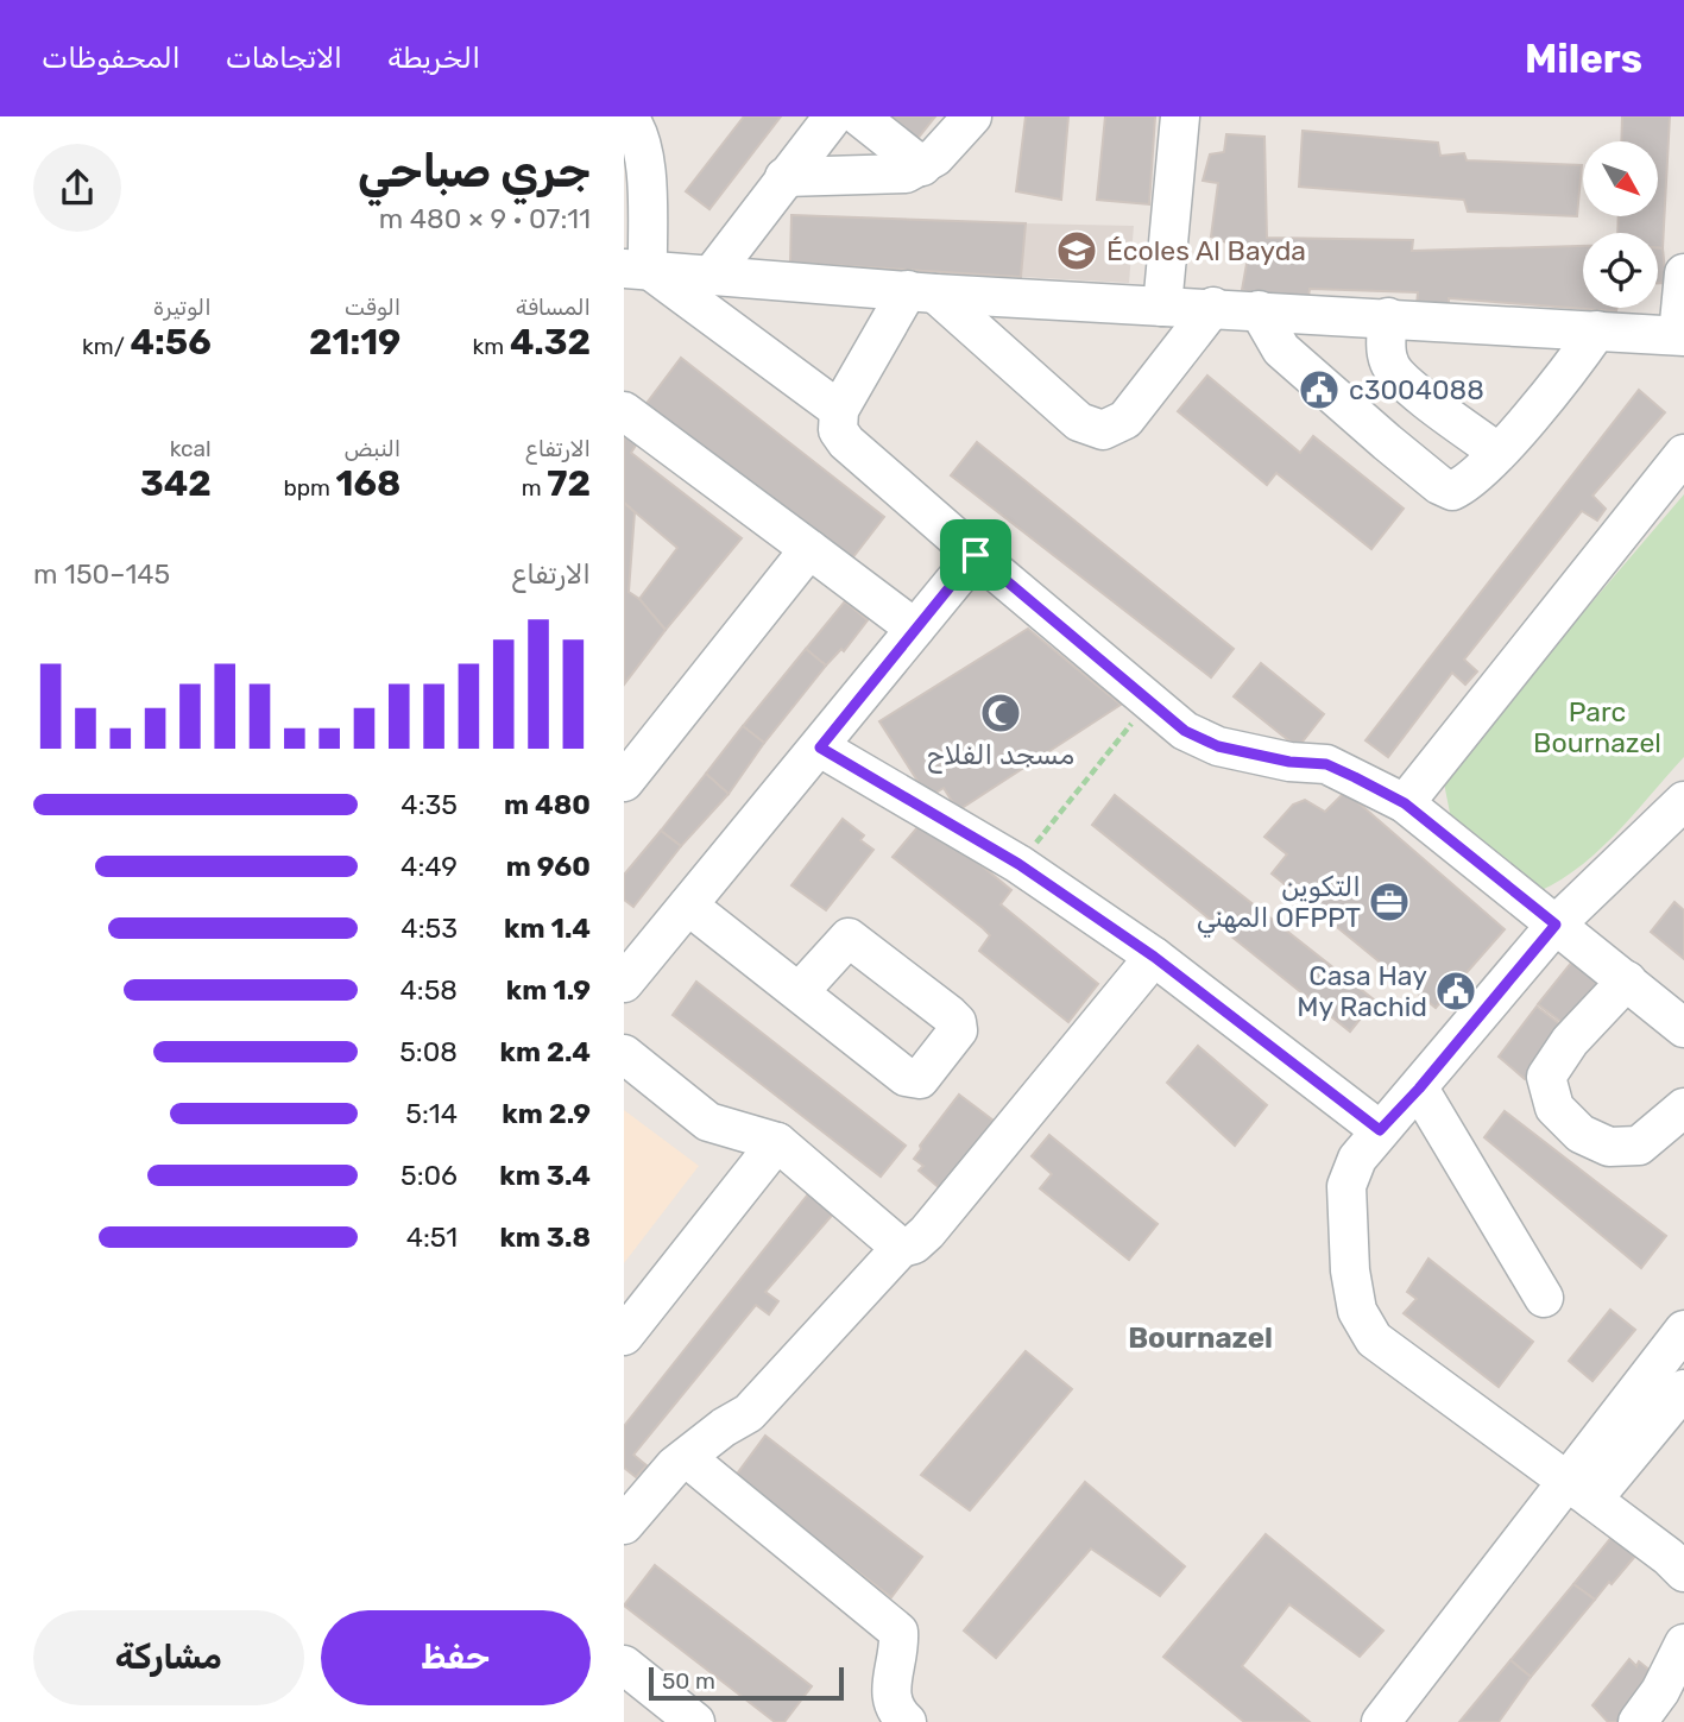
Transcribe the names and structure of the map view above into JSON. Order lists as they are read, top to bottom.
{
  "districts": ["Bournazel"],
  "parks": ["Parc Bournazel"],
  "places": {
    "school or university": ["Écoles Al Bayda"],
    "public building": ["c3004088", "Casa Hay My Rachid"],
    "mosque": ["مسجد الفلاح"],
    "office": ["التكوين المهني OFPPT"]
  },
  "scale_bar": "50 m",
  "north": "bottom right",
  "page": {
    "header": "Milers",
    "nav": ["الخريطة", "الاتجاهات", "المحفوظات"],
    "heading": ["جري صباحي", "07:11 · 9 × 480 m"],
    "stats": [
      ["المسافة", "4.32 km"],
      ["الوقت", "21:19"],
      ["الوتيرة", "4:56 /km"],
      ["الارتفاع", "72 m"],
      ["النبض", "168 bpm"],
      ["kcal", "342"]
    ],
    "chart": ["الارتفاع", "145–150 m"],
    "list": [
      {
        "name": "480 m",
        "note": "4:35"
      },
      {
        "name": "960 m",
        "note": "4:49"
      },
      {
        "name": "1.4 km",
        "note": "4:53"
      },
      {
        "name": "1.9 km",
        "note": "4:58"
      },
      {
        "name": "2.4 km",
        "note": "5:08"
      },
      {
        "name": "2.9 km",
        "note": "5:14"
      },
      {
        "name": "3.4 km",
        "note": "5:06"
      },
      {
        "name": "3.8 km",
        "note": "4:51"
      }
    ],
    "buttons": ["حفظ", "مشاركة"],
    "scale": "50 m"
  }
}
